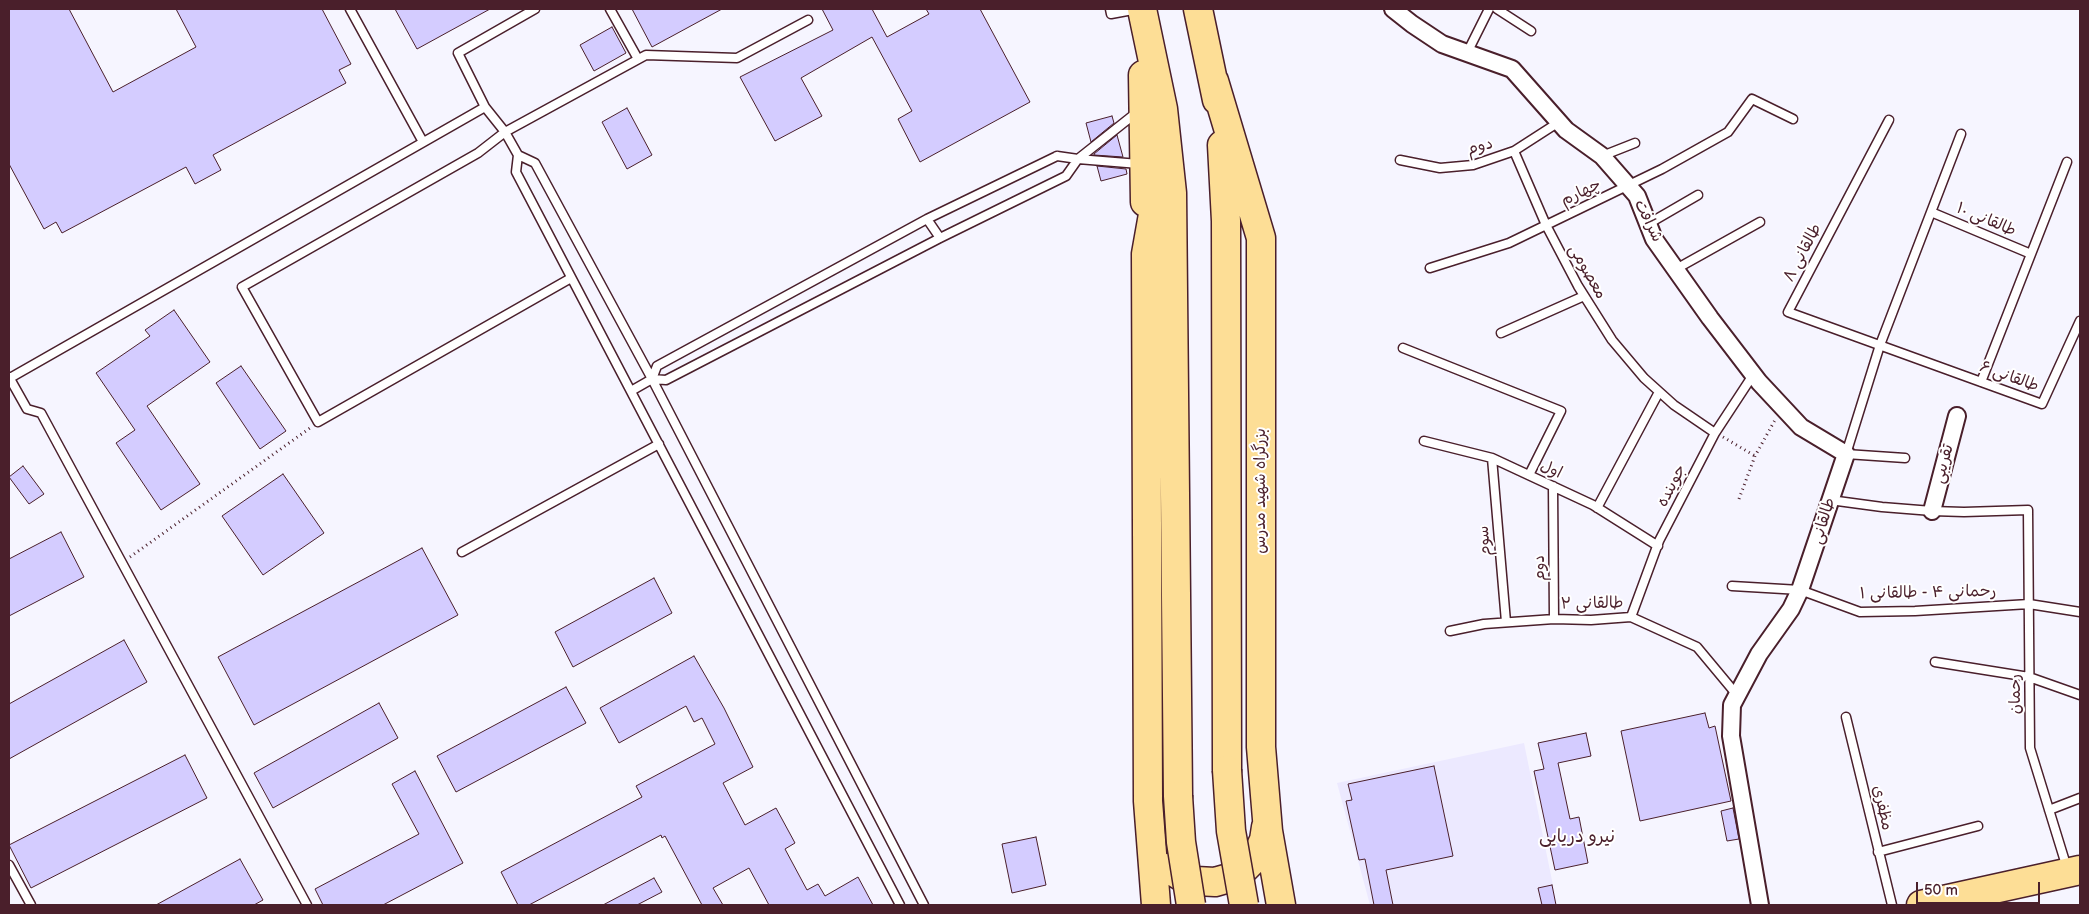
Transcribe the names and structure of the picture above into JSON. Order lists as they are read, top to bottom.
{
  "streets": {
    "highway": ["بزرگراه شهید مدرس"],
    "street": ["شرافت", "تقریبی", "طالقانی"],
    "lane": [
      "دوم",
      "چهارم",
      "طالقانی ۱۰",
      "طالقانی ۸",
      "معصومی",
      "طالقانی ۶",
      "اول",
      "جوینده",
      "سوم",
      "رحمانی ۴ - طالقانی ۱",
      "طالقانی ۲",
      "رحمان",
      "مظفری"
    ]
  },
  "crossings": [
    ["دوم", "شرافت"],
    ["دوم", "معصومی"],
    ["دوم", "اول"],
    ["دوم", "طالقانی ۲"],
    ["چهارم", "شرافت"],
    ["چهارم", "معصومی"],
    ["طالقانی ۱۰", "طالقانی"],
    ["شرافت", "جوینده"],
    ["شرافت", "طالقانی"],
    ["طالقانی ۸", "طالقانی ۶"],
    ["طالقانی ۸", "طالقانی"],
    ["معصومی", "جوینده"],
    ["طالقانی ۶", "طالقانی"],
    ["تقریبی", "رحمان"],
    ["اول", "جوینده"],
    ["اول", "سوم"],
    ["جوینده", "طالقانی ۲"],
    ["طالقانی", "رحمانی ۴ - طالقانی ۱"],
    ["طالقانی", "طالقانی ۲"],
    ["سوم", "طالقانی ۲"],
    ["رحمانی ۴ - طالقانی ۱", "رحمان"]
  ],
  "districts": ["نیرو دریایی"],
  "scale_bar": "50 m"
}
